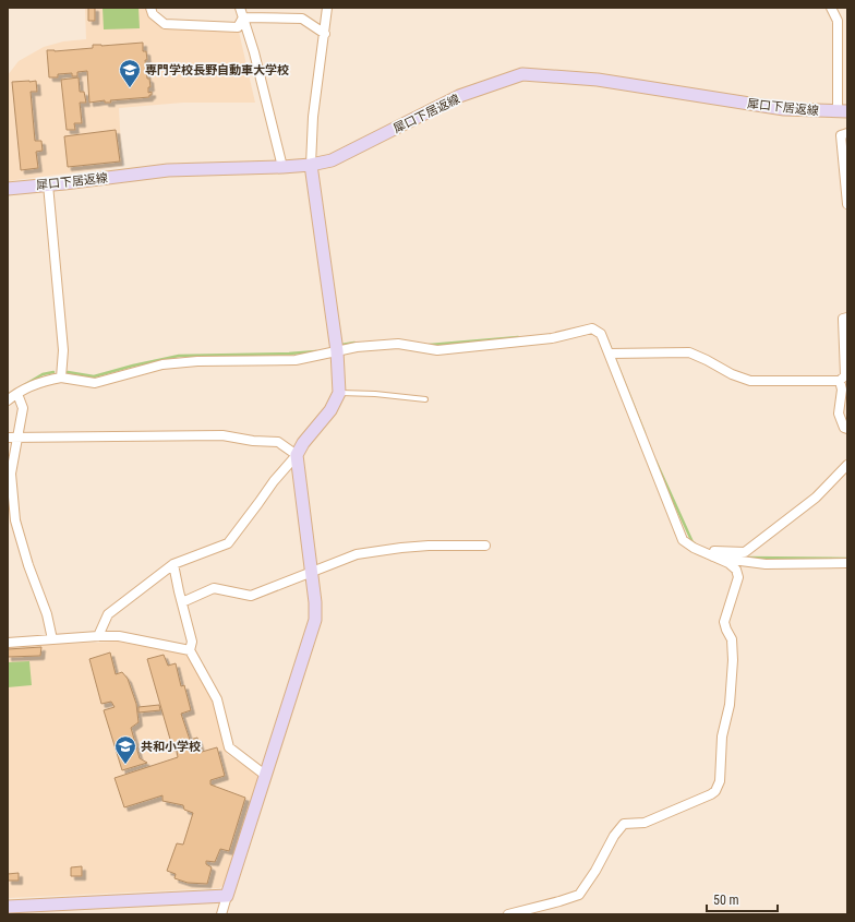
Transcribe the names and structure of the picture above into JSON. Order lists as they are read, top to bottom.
{
  "streets": {
    "street": ["犀口下居返線"]
  },
  "places": {
    "school or university": ["専門学校長野自動車大学校", "共和小学校"]
  },
  "scale_bar": "50 m"
}
